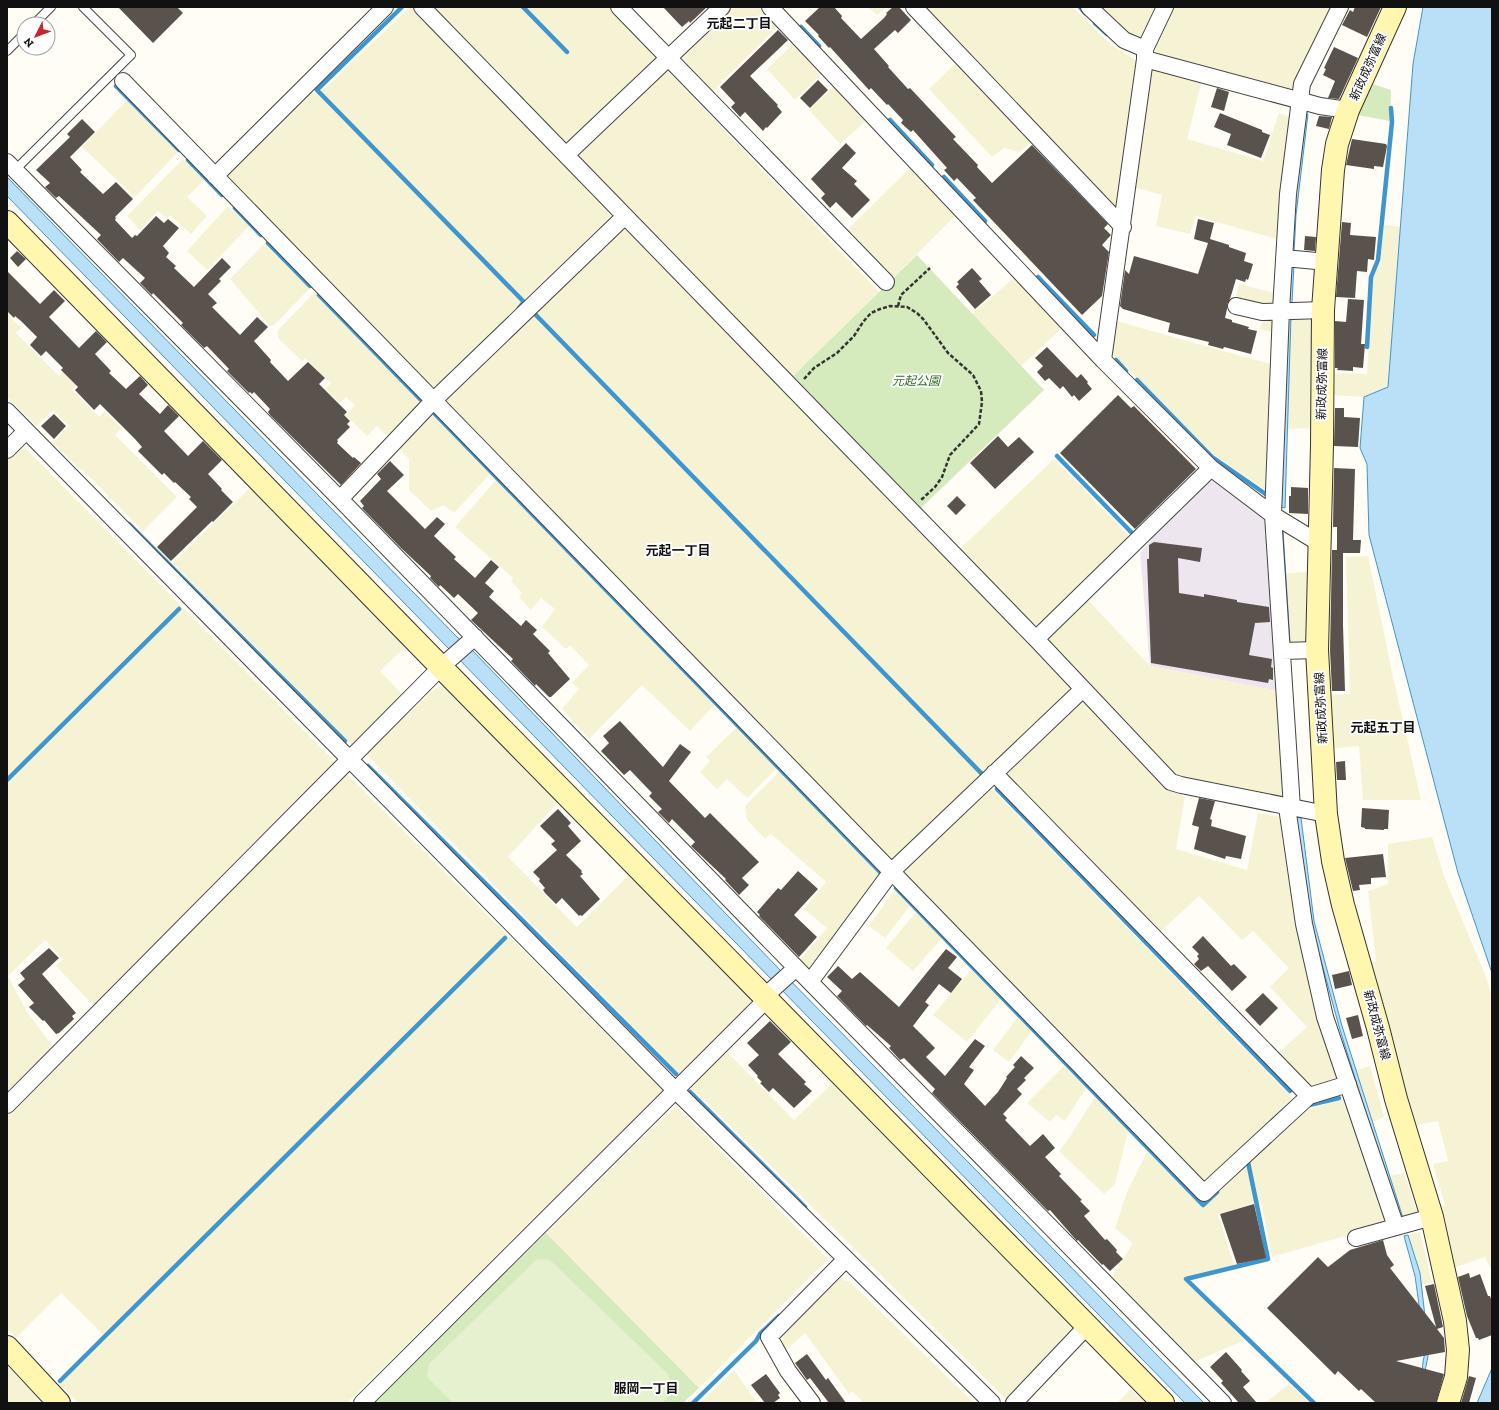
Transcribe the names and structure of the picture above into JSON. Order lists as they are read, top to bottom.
{
  "streets": {
    "street": ["新政成弥富線"]
  },
  "districts": [
    "元起二丁目",
    "元起一丁目",
    "元起五丁目",
    "服岡一丁目"
  ],
  "parks": ["元起公園"],
  "north": "bottom left"
}
